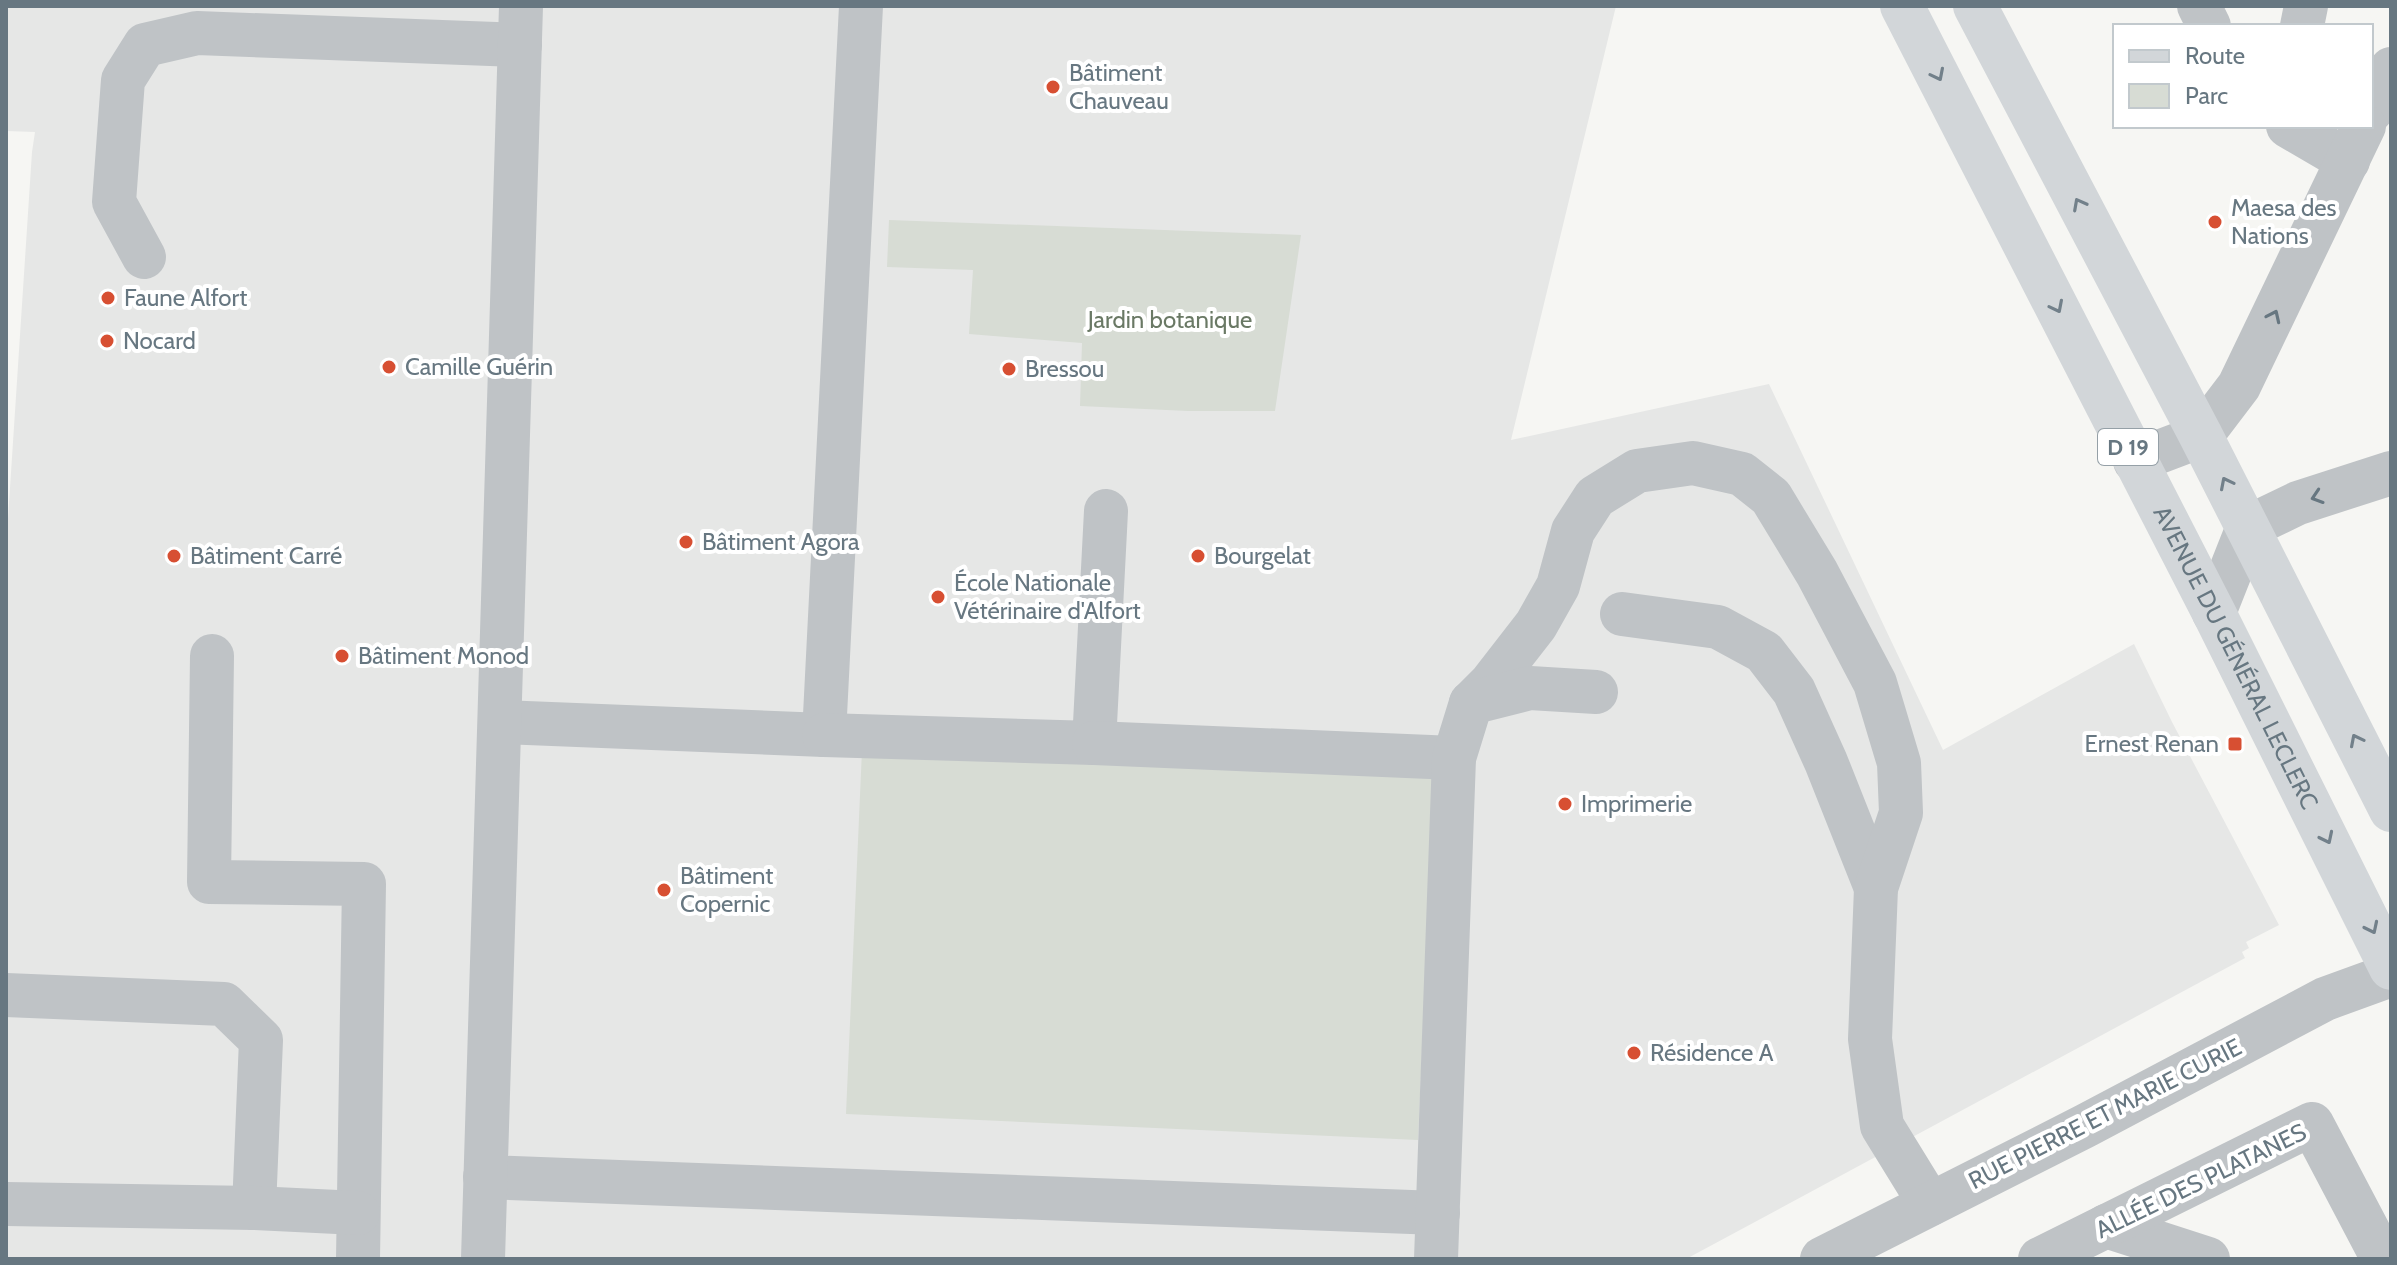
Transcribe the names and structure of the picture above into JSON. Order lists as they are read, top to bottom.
{
  "streets": {
    "main road": ["D 19", "AVENUE DU GÉNÉRAL LECLERC"],
    "street": ["RUE PIERRE ET MARIE CURIE", "ALLÉE DES PLATANES"]
  },
  "parks": ["Jardin botanique"],
  "places": {
    "other": [
      "Bâtiment Chauveau",
      "Maesa des Nations",
      "Faune Alfort",
      "Nocard",
      "Camille Guérin",
      "Bressou",
      "Bâtiment Agora",
      "Bâtiment Carré",
      "Bourgelat",
      "École Nationale Vétérinaire d'Alfort",
      "Bâtiment Monod",
      "Imprimerie",
      "Bâtiment Copernic",
      "Résidence A"
    ],
    "transit": ["Ernest Renan"]
  },
  "legend": ["Route", "Parc"]
}
